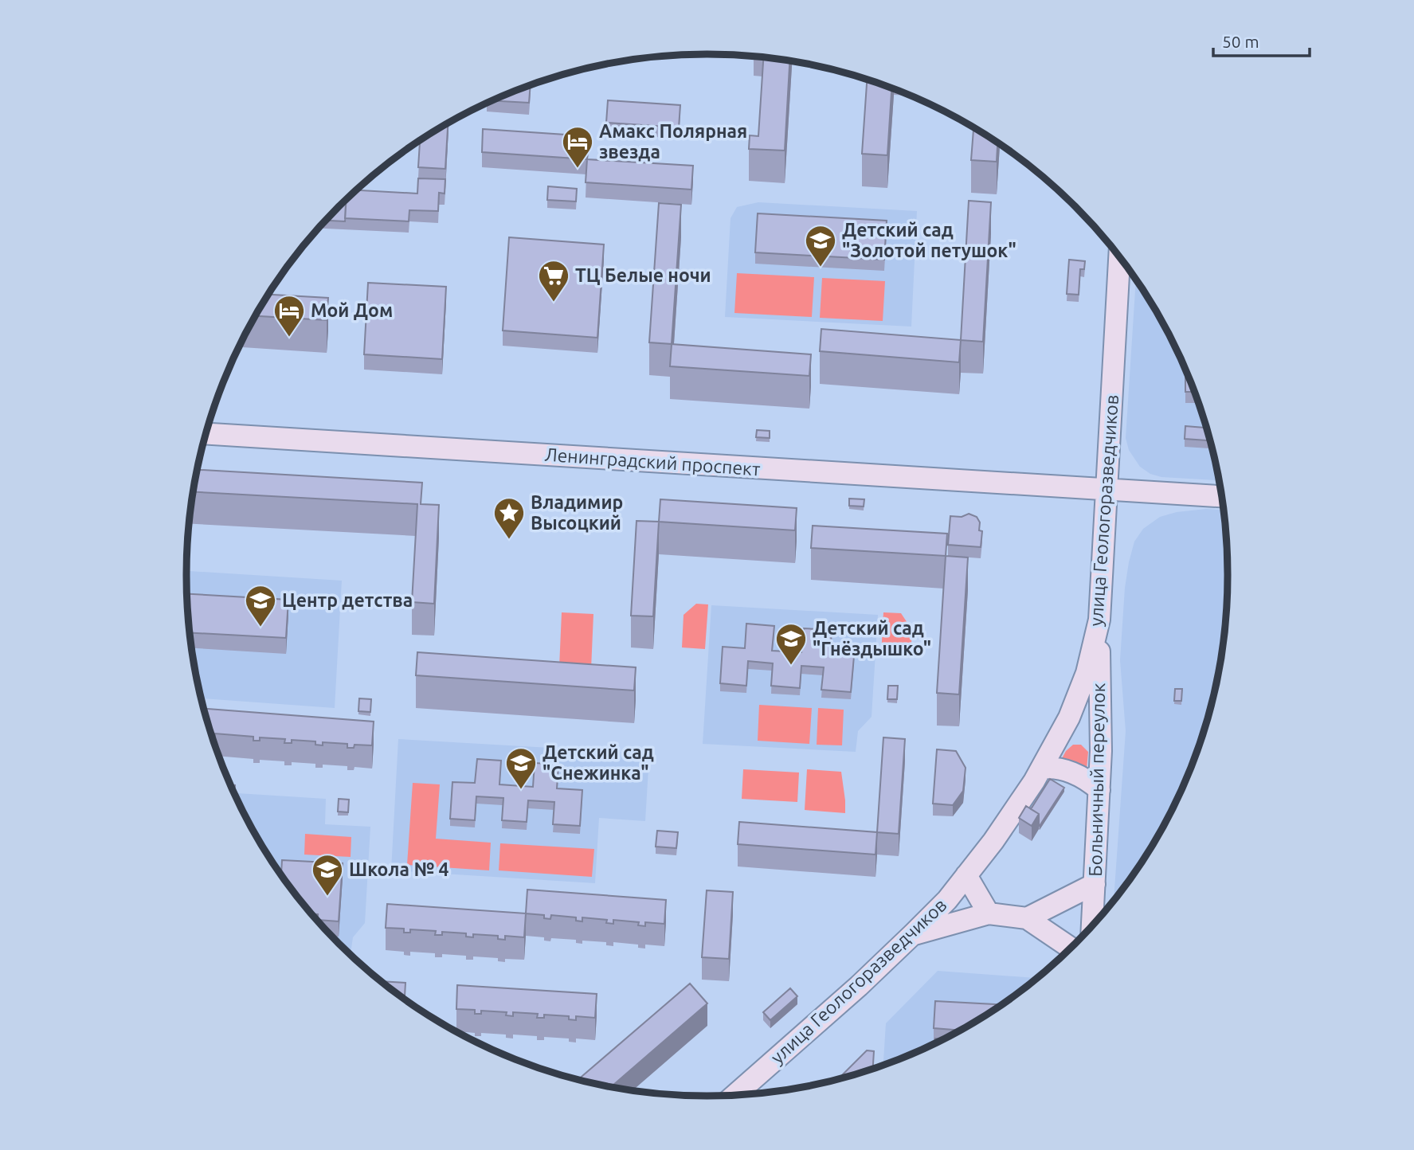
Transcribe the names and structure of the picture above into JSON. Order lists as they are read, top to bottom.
{
  "streets": {
    "street": ["Ленинградский проспект", "улица Геологоразведчиков", "Больничный переулок"]
  },
  "crossings": [
    ["Ленинградский проспект", "улица Геологоразведчиков"],
    ["улица Геологоразведчиков", "Больничный переулок"]
  ],
  "places": {
    "hotel": ["Амакс Полярная звезда", "Мой Дом"],
    "school or university": [
      "Детский сад \"Золотой петушок\"",
      "Центр детства",
      "Детский сад \"Гнёздышко\"",
      "Детский сад \"Снежинка\"",
      "Школа № 4"
    ],
    "supermarket": ["ТЦ Белые ночи"],
    "place": ["Владимир Высоцкий"]
  },
  "scale_bar": "50 m"
}
